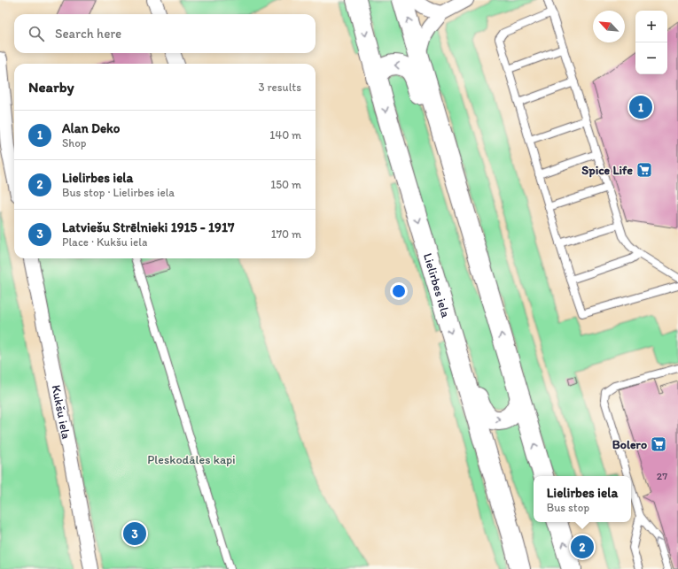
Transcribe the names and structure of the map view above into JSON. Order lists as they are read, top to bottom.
{
  "streets": {
    "main road": ["Lielirbes iela"],
    "street": ["Kukšu iela"]
  },
  "parks": ["Pleskodāles kapi"],
  "places": {
    "supermarket": ["Spice Life", "Bolero"]
  },
  "house_numbers": ["27"],
  "north": "top left",
  "page": {
    "map_buttons": ["+", "−"],
    "search": "Search here",
    "heading": ["Nearby", "3 results"],
    "pins": ["1", "3", "2"],
    "list": [
      {
        "mark": "1",
        "name": "Alan Deko",
        "note": "Shop",
        "value": "140 m"
      },
      {
        "mark": "2",
        "name": "Lielirbes iela",
        "note": "Bus stop · Lielirbes iela",
        "value": "150 m"
      },
      {
        "mark": "3",
        "name": "Latviešu Strēlnieki 1915 - 1917",
        "note": "Place · Kukšu iela",
        "value": "170 m"
      }
    ],
    "popup": ["Lielirbes iela", "Bus stop"]
  }
}
